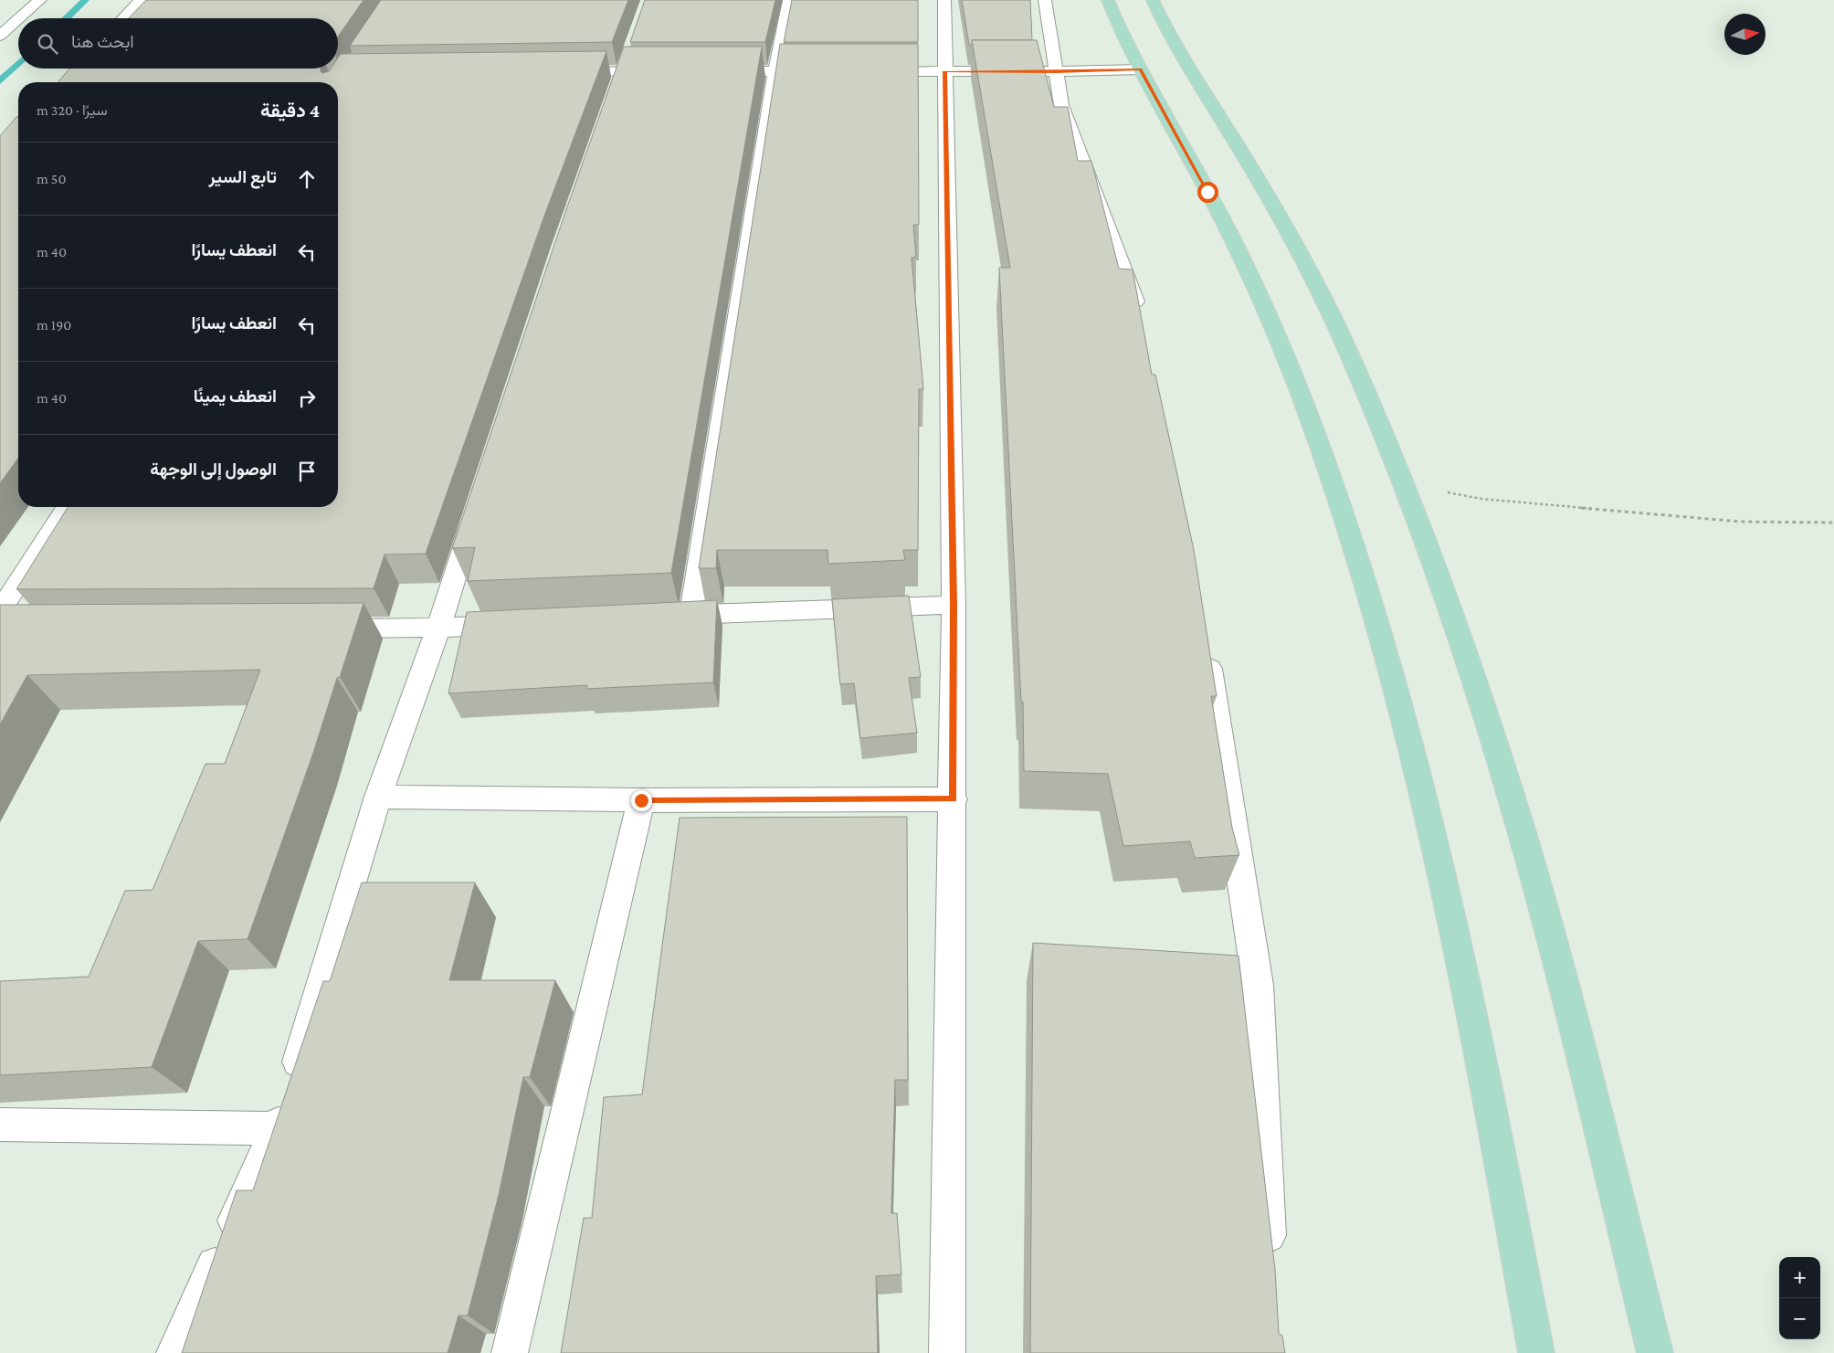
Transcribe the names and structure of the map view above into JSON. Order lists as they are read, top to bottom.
{
  "north": "right",
  "page": {
    "search": "ابحث هنا",
    "heading": ["4 دقيقة", "سيرًا · 320 m"],
    "list": [
      ["تابع السير", "50 m"],
      ["انعطف يسارًا", "40 m"],
      ["انعطف يسارًا", "190 m"],
      ["انعطف يمينًا", "40 m"],
      "الوصول إلى الوجهة"
    ],
    "map_buttons": ["+", "−"]
  }
}
